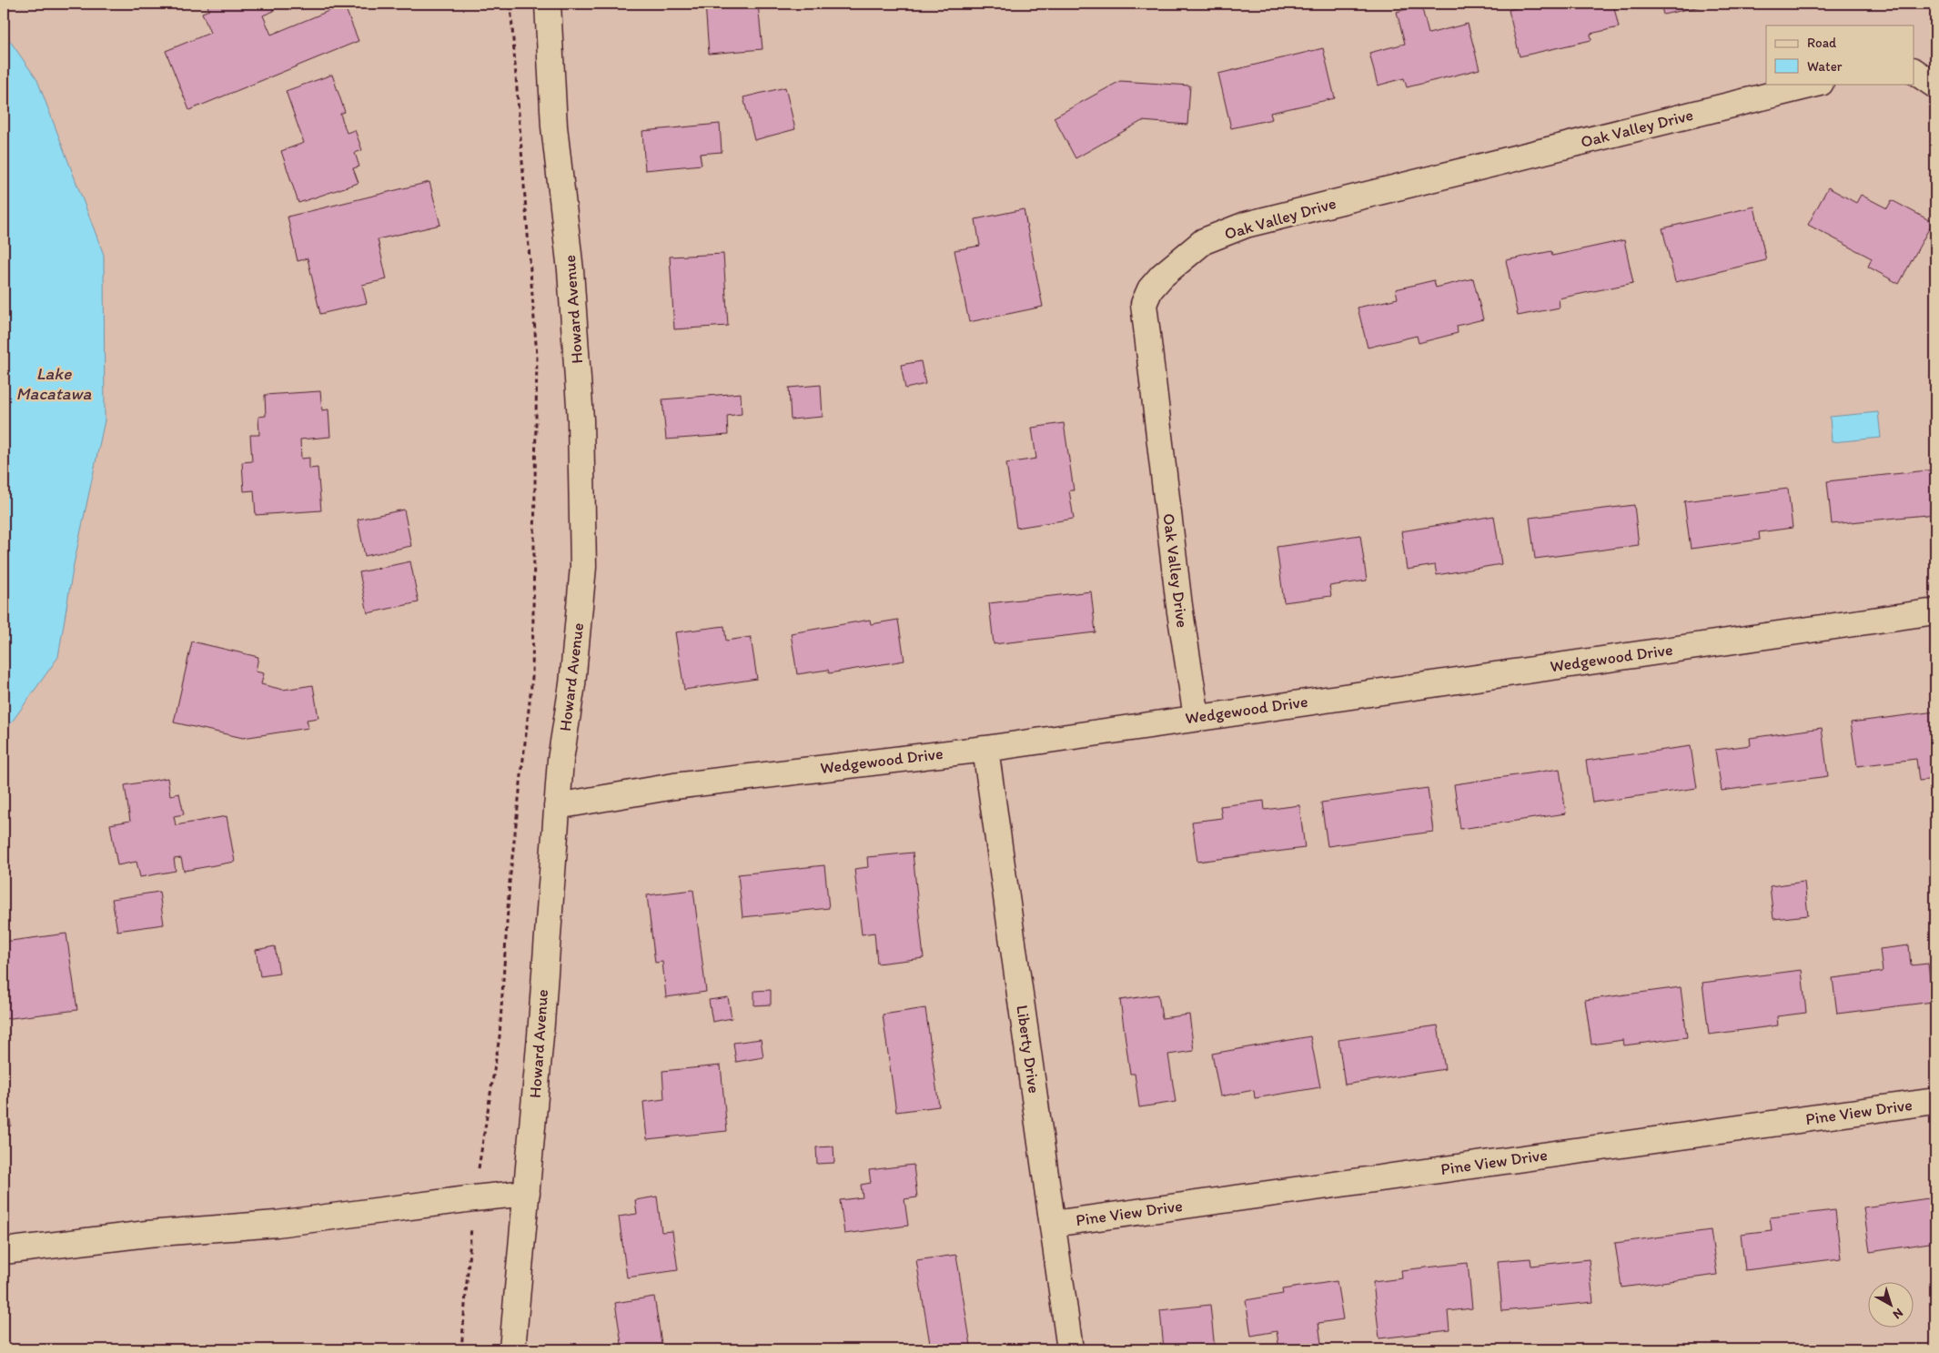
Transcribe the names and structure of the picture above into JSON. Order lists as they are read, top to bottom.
{
  "streets": {
    "street": [
      "Oak Valley Drive",
      "Howard Avenue",
      "Wedgewood Drive",
      "Liberty Drive",
      "Pine View Drive"
    ]
  },
  "crossings": [
    ["Oak Valley Drive", "Wedgewood Drive"],
    ["Howard Avenue", "Wedgewood Drive"],
    ["Wedgewood Drive", "Liberty Drive"],
    ["Liberty Drive", "Pine View Drive"]
  ],
  "water": ["Lake Macatawa"],
  "legend": ["Road", "Water"],
  "north": "bottom right"
}
